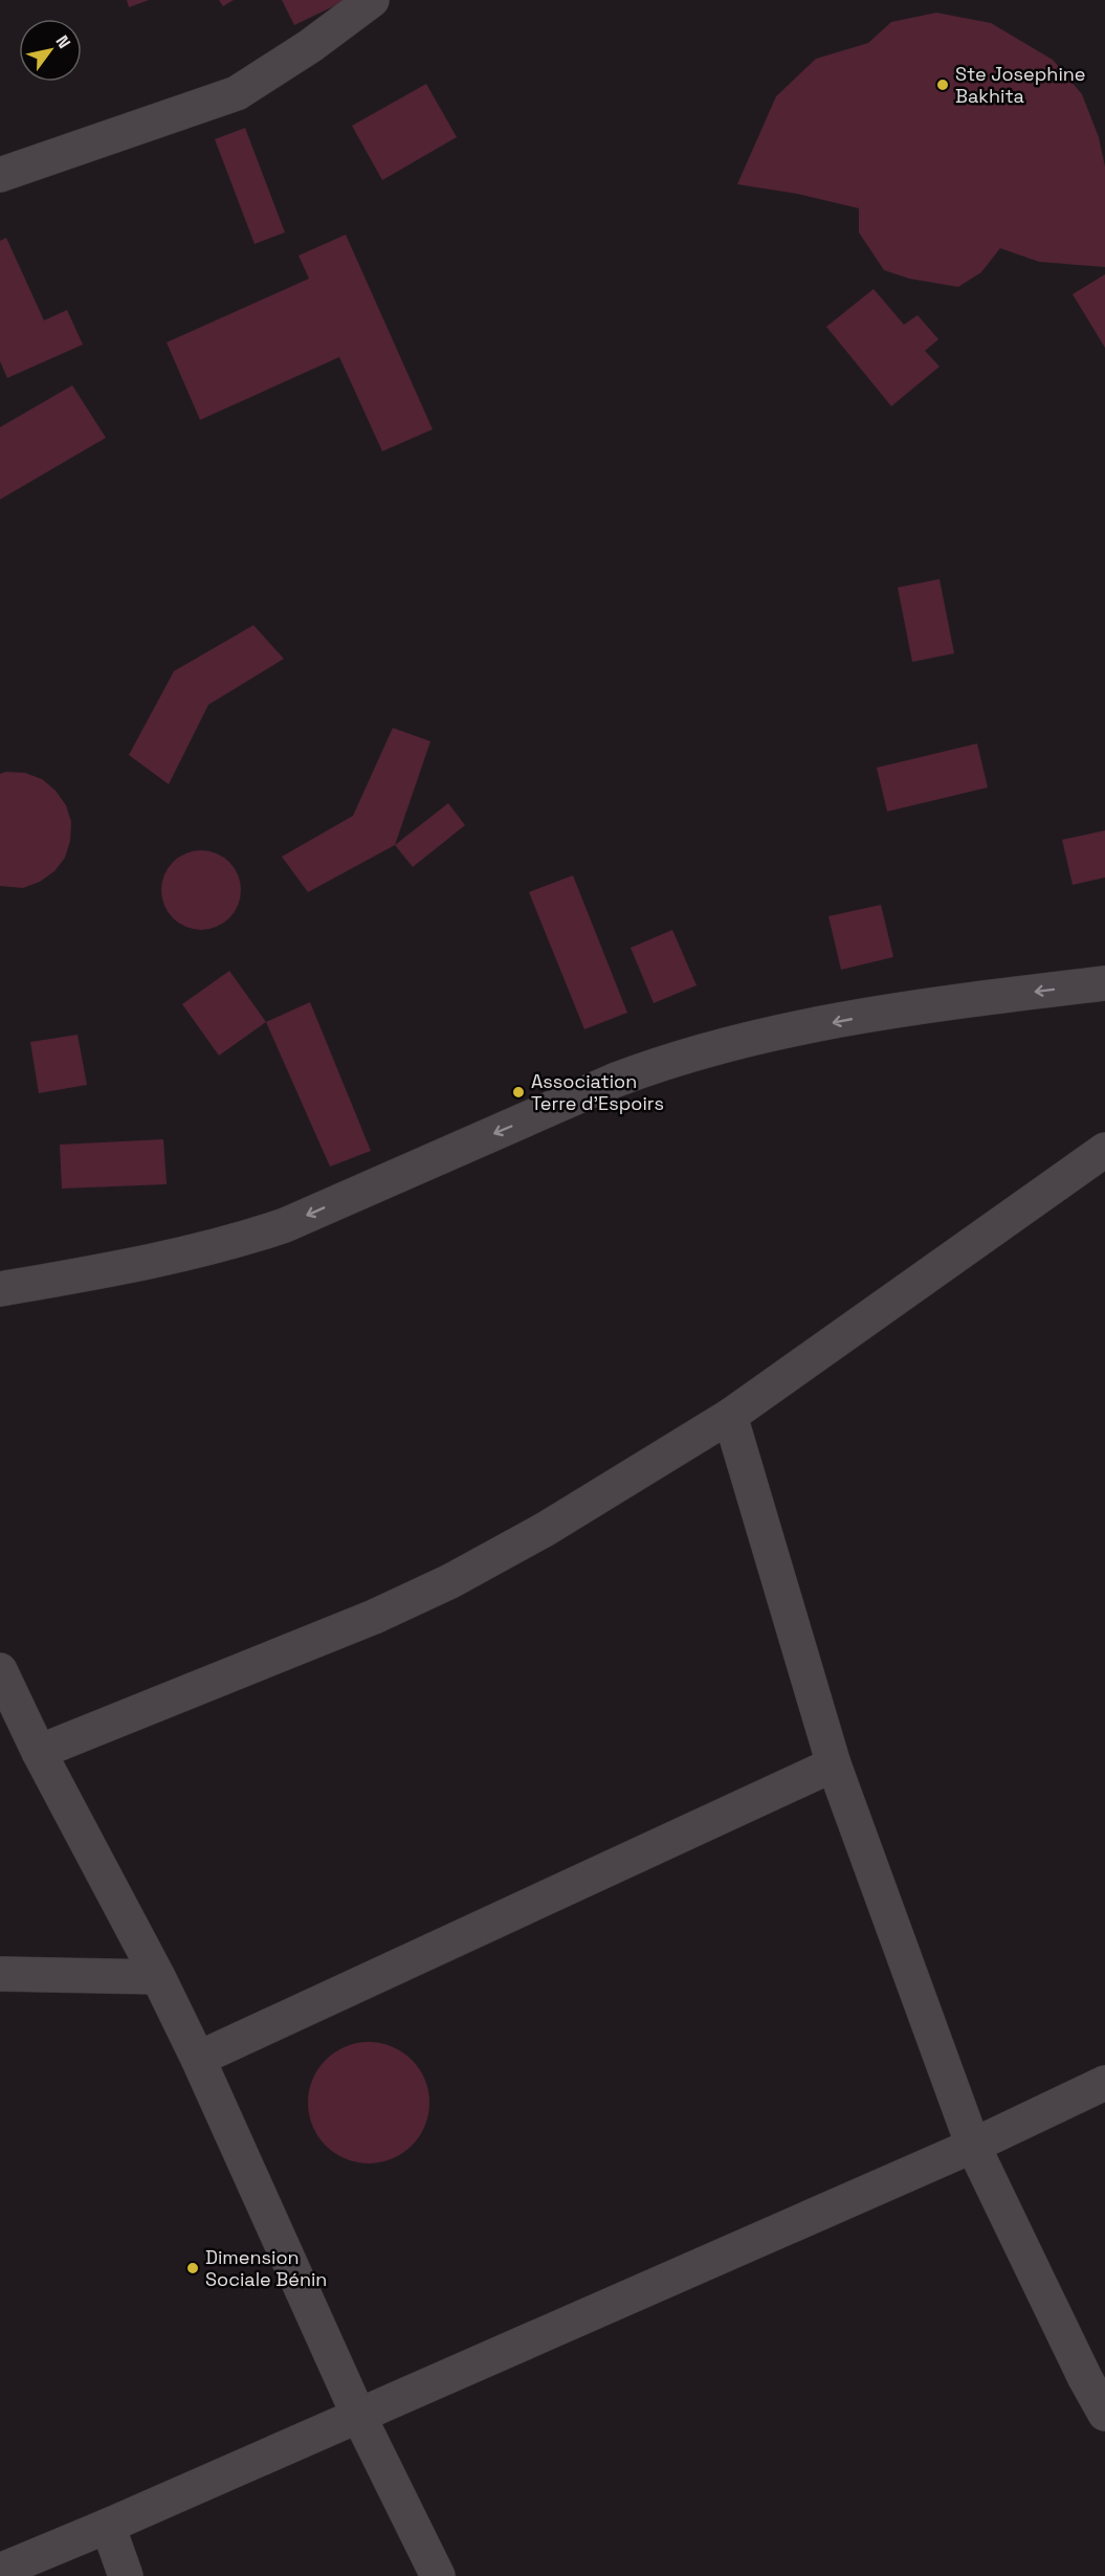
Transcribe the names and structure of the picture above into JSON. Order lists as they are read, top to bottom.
{
  "places": ["Ste Josephine Bakhita", "Association Terre d'Espoirs", "Dimension Sociale Bénin"],
  "north": "top right"
}
